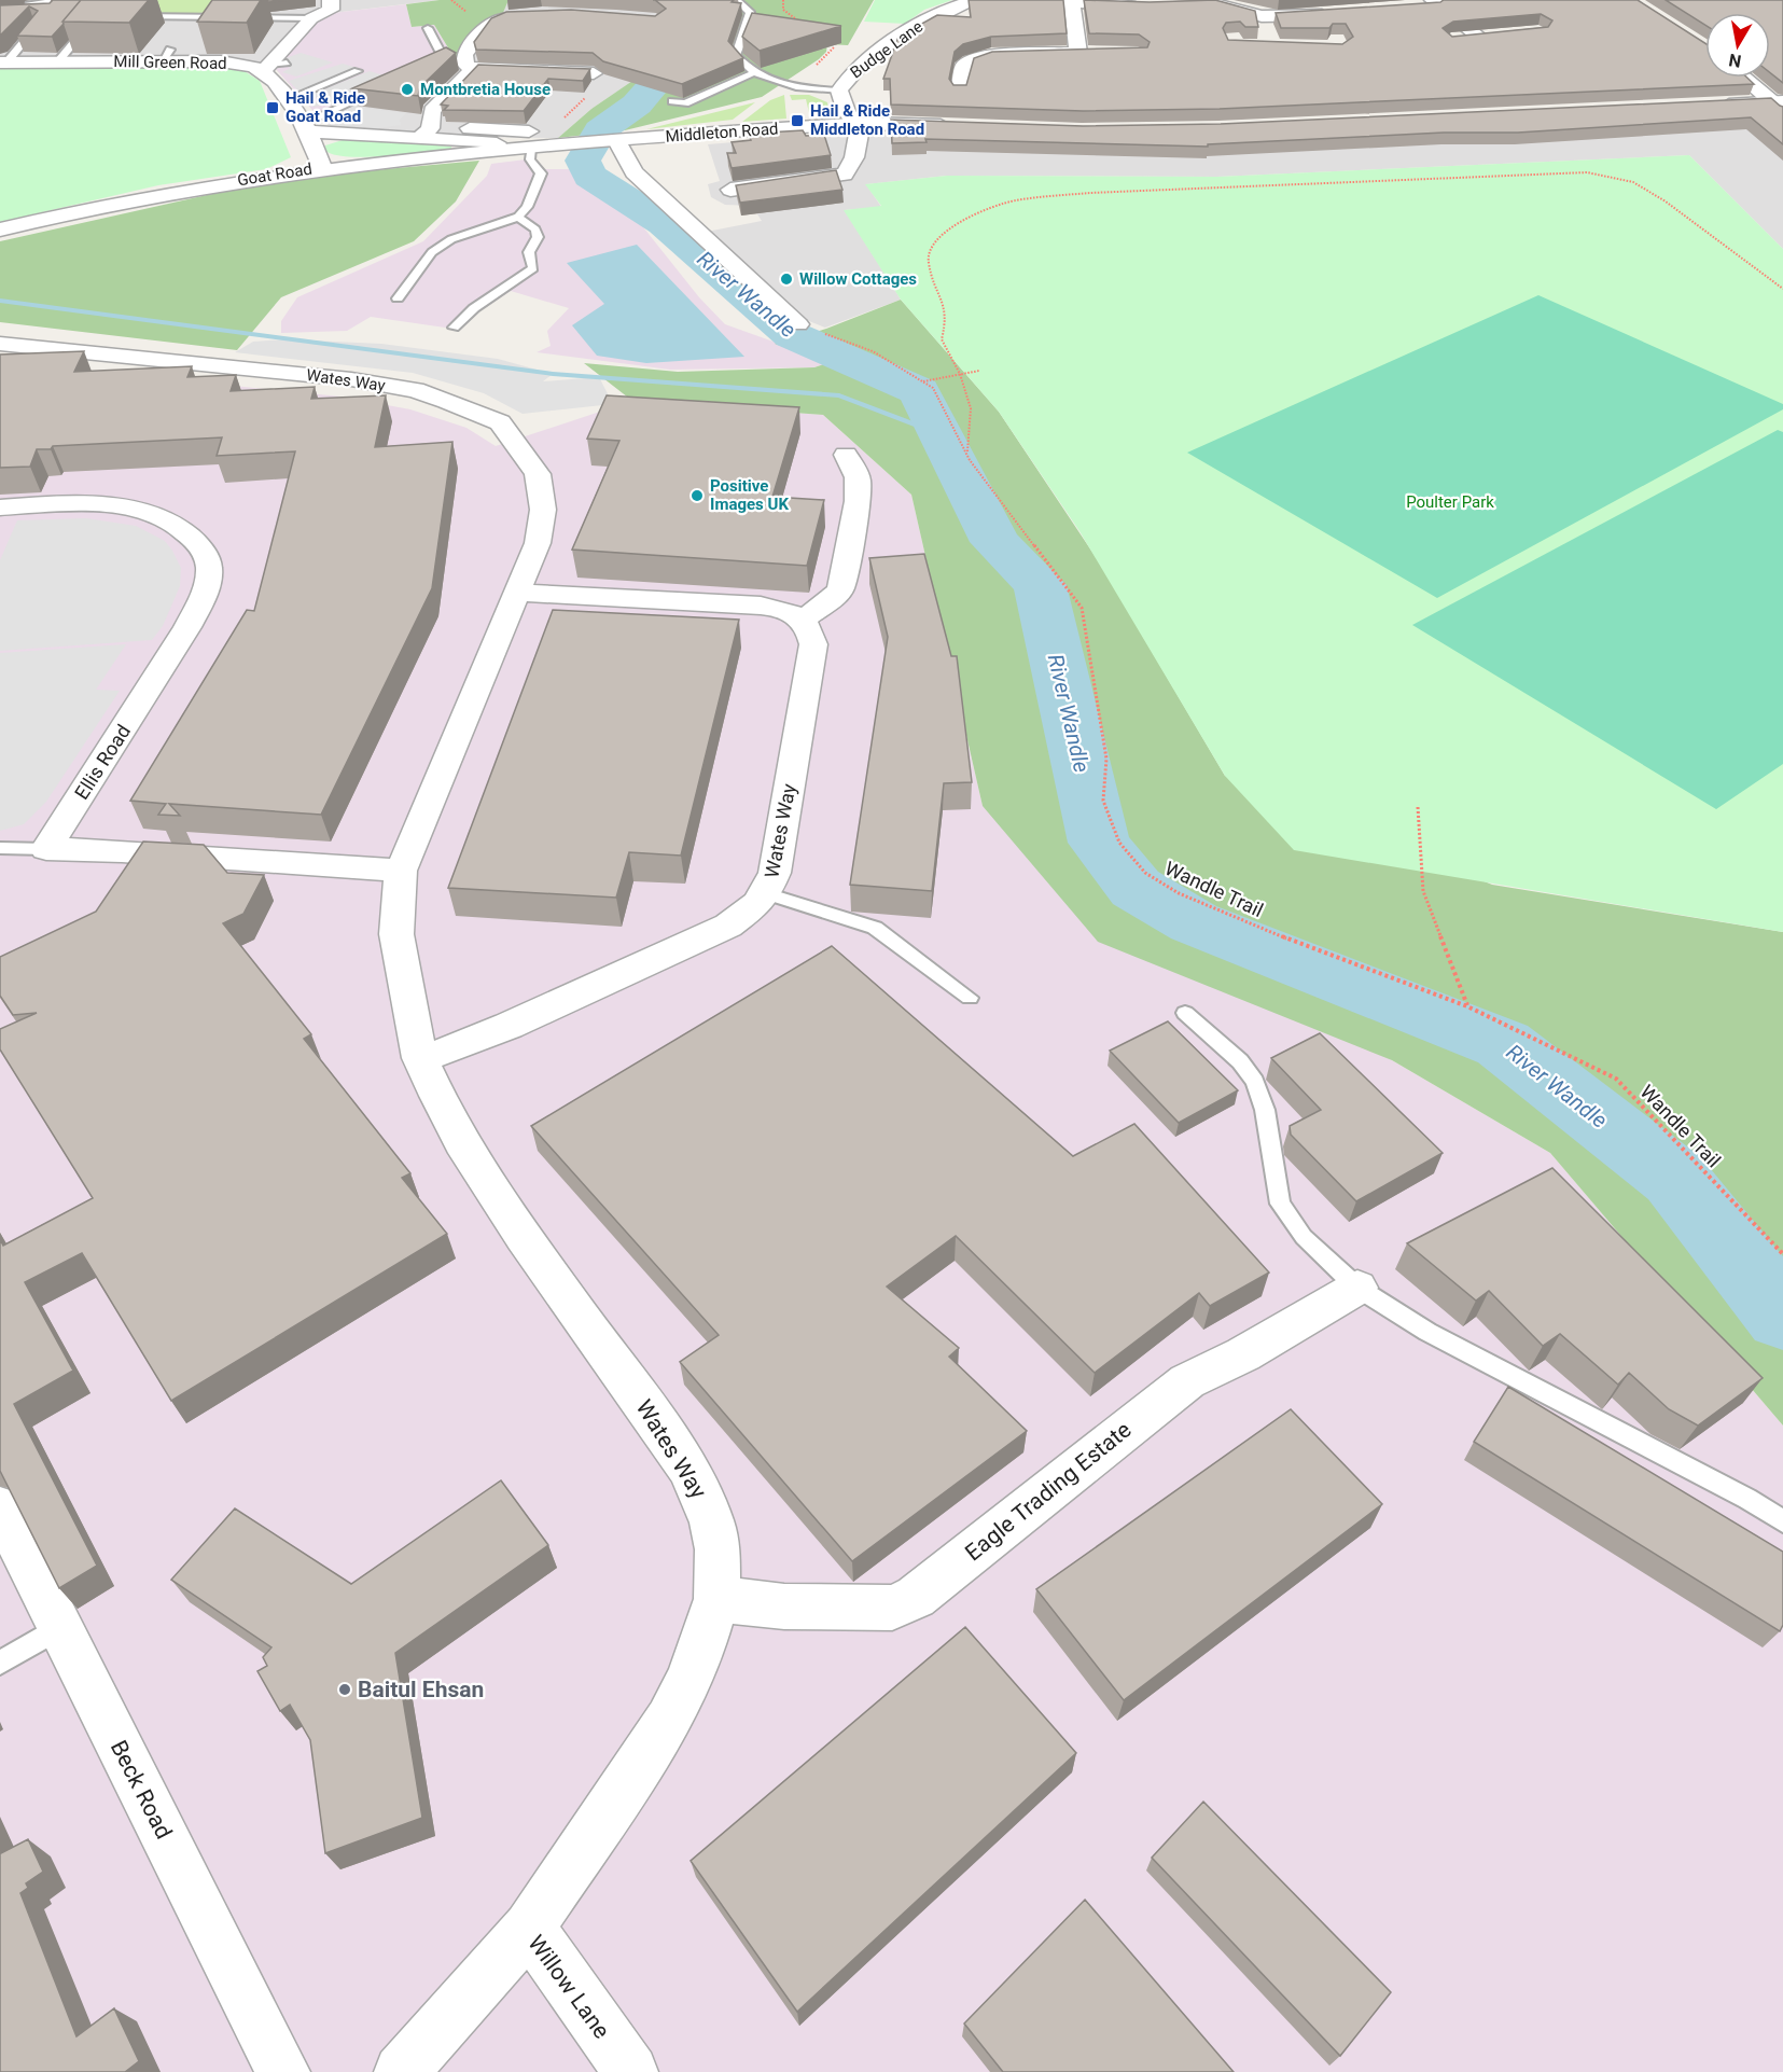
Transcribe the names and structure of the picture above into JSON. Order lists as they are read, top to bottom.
{
  "streets": {
    "street": [
      "Budge Lane",
      "Mill Green Road",
      "Middleton Road",
      "Goat Road",
      "Wates Way",
      "Ellis Road",
      "Eagle Trading Estate",
      "Beck Road",
      "Willow Lane"
    ],
    "path": ["Wandle Trail"]
  },
  "crossings": [
    ["Budge Lane", "Middleton Road"],
    ["Middleton Road", "Goat Road"],
    ["Wates Way", "Eagle Trading Estate"],
    ["Wates Way", "Willow Lane"]
  ],
  "water": ["River Wandle"],
  "parks": ["Poulter Park"],
  "places": {
    "other": [
      "Montbretia House",
      "Willow Cottages",
      "Positive Images UK",
      "Baitul Ehsan"
    ],
    "transit": ["Hail & Ride Goat Road", "Hail & Ride Middleton Road"]
  },
  "north": "bottom"
}
